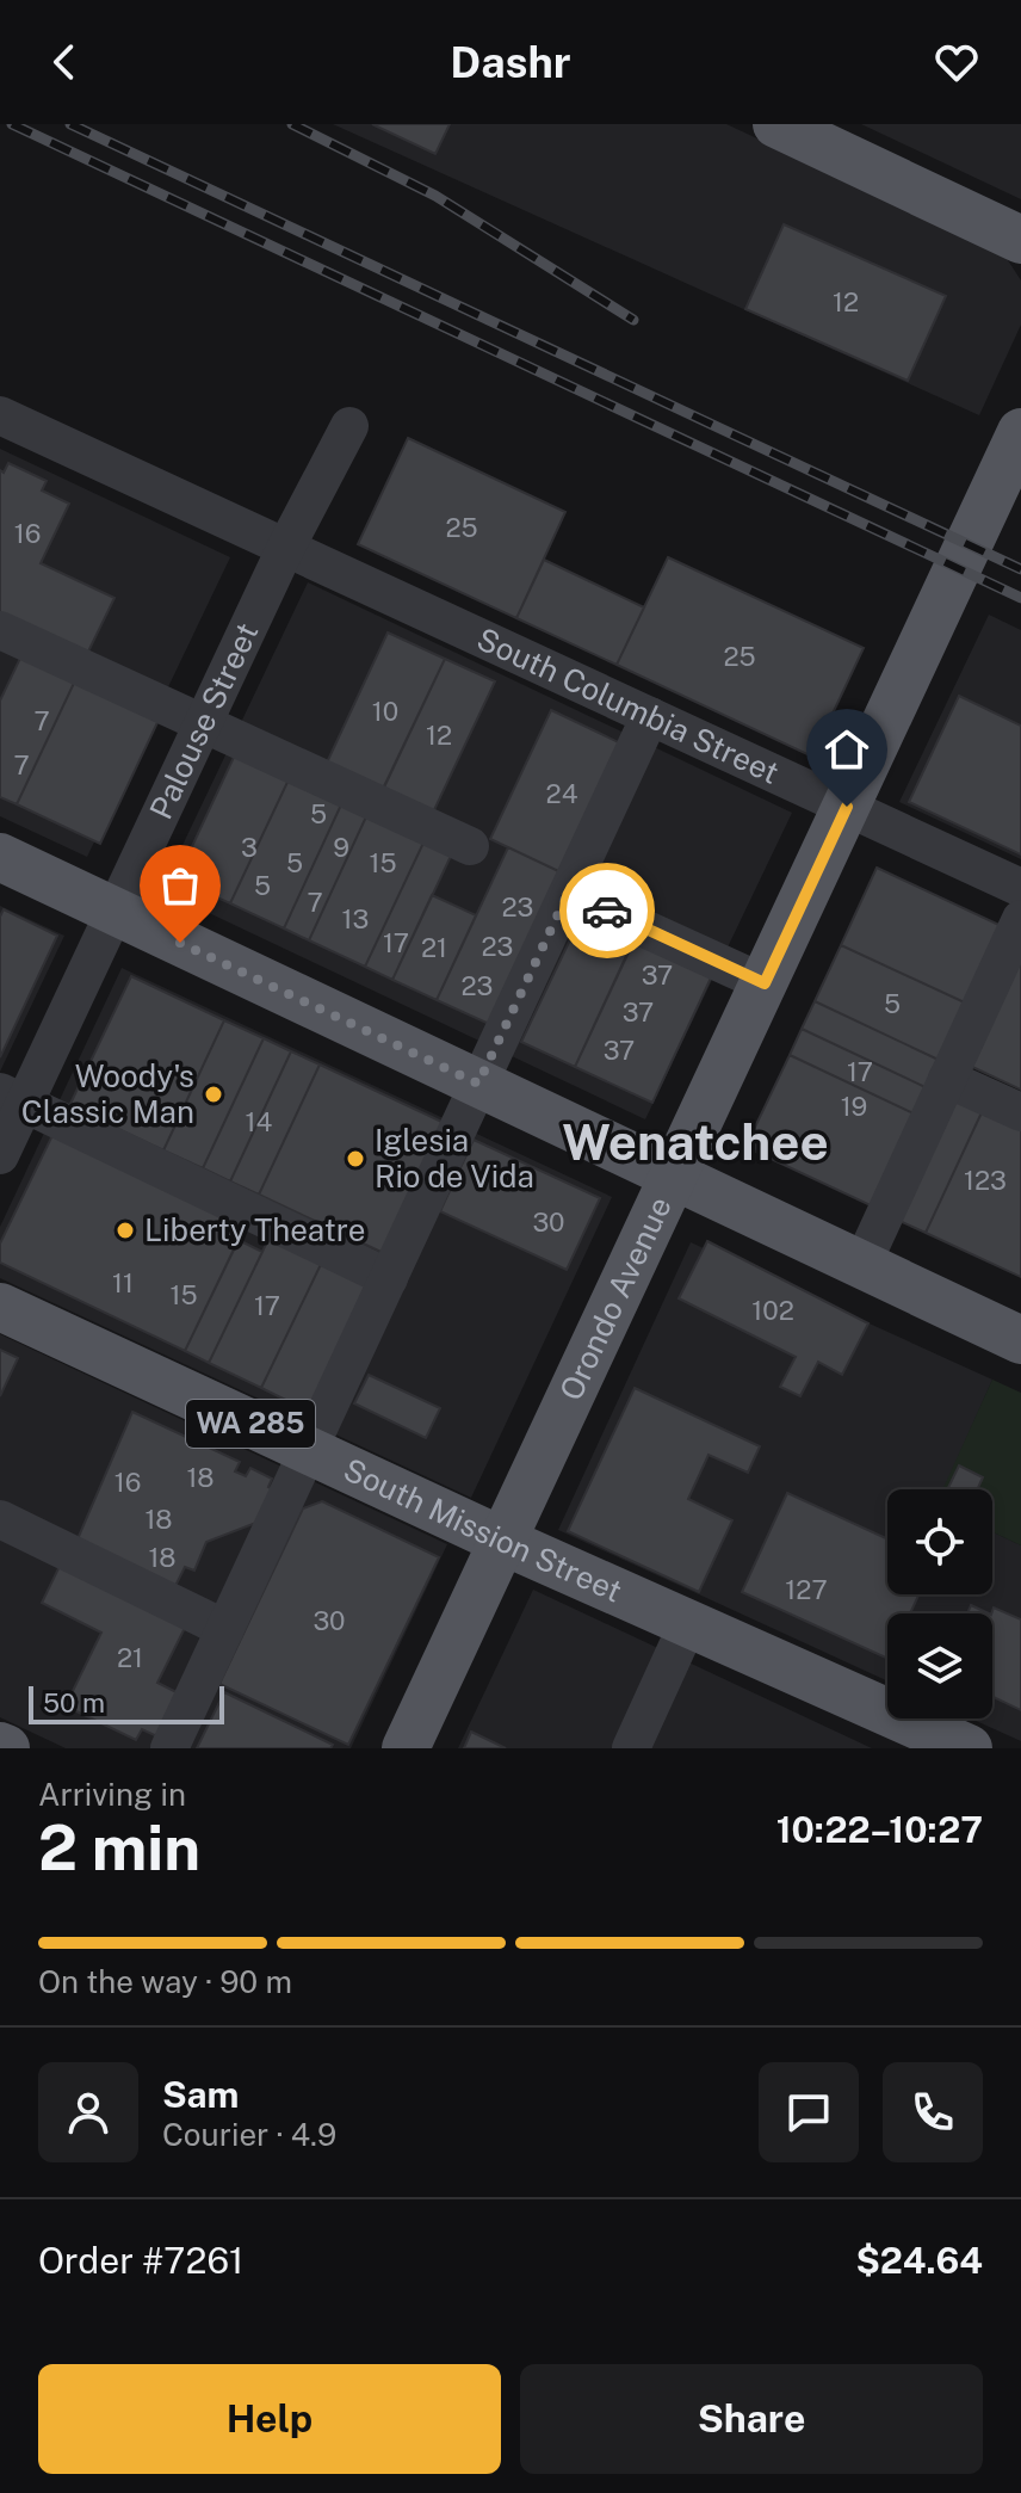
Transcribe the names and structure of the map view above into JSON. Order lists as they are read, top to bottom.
{
  "streets": {
    "main road": ["Orondo Avenue", "WA 285", "South Mission Street"],
    "street": ["South Columbia Street", "Palouse Street"]
  },
  "crossings": [
    ["South Columbia Street", "Palouse Street"],
    ["South Columbia Street", "Orondo Avenue"],
    ["Orondo Avenue", "South Mission Street"]
  ],
  "districts": ["Wenatchee"],
  "places": ["Woody's Classic Man", "Iglesia Rio de Vida", "Liberty Theatre"],
  "house_numbers": [
    "12",
    "25",
    "16",
    "25",
    "10",
    "7",
    "12",
    "7",
    "24",
    "5",
    "3",
    "9",
    "5",
    "15",
    "5",
    "7",
    "23",
    "13",
    "17",
    "23",
    "21",
    "37",
    "23",
    "5",
    "37",
    "37",
    "17",
    "19",
    "14",
    "123",
    "30",
    "11",
    "15",
    "17",
    "102",
    "18",
    "16",
    "18",
    "18",
    "127",
    "30",
    "21"
  ],
  "scale_bar": "50 m",
  "page": {
    "header": "Dashr",
    "scale": "50 m",
    "heading": ["2 min", "Arriving in", "10:22–10:27"],
    "panel": [
      "Sam",
      "Courier · 4.9",
      "Order #7261",
      "$24.64"
    ],
    "bar": "On the way · 90 m",
    "buttons": ["Help", "Share"]
  }
}
